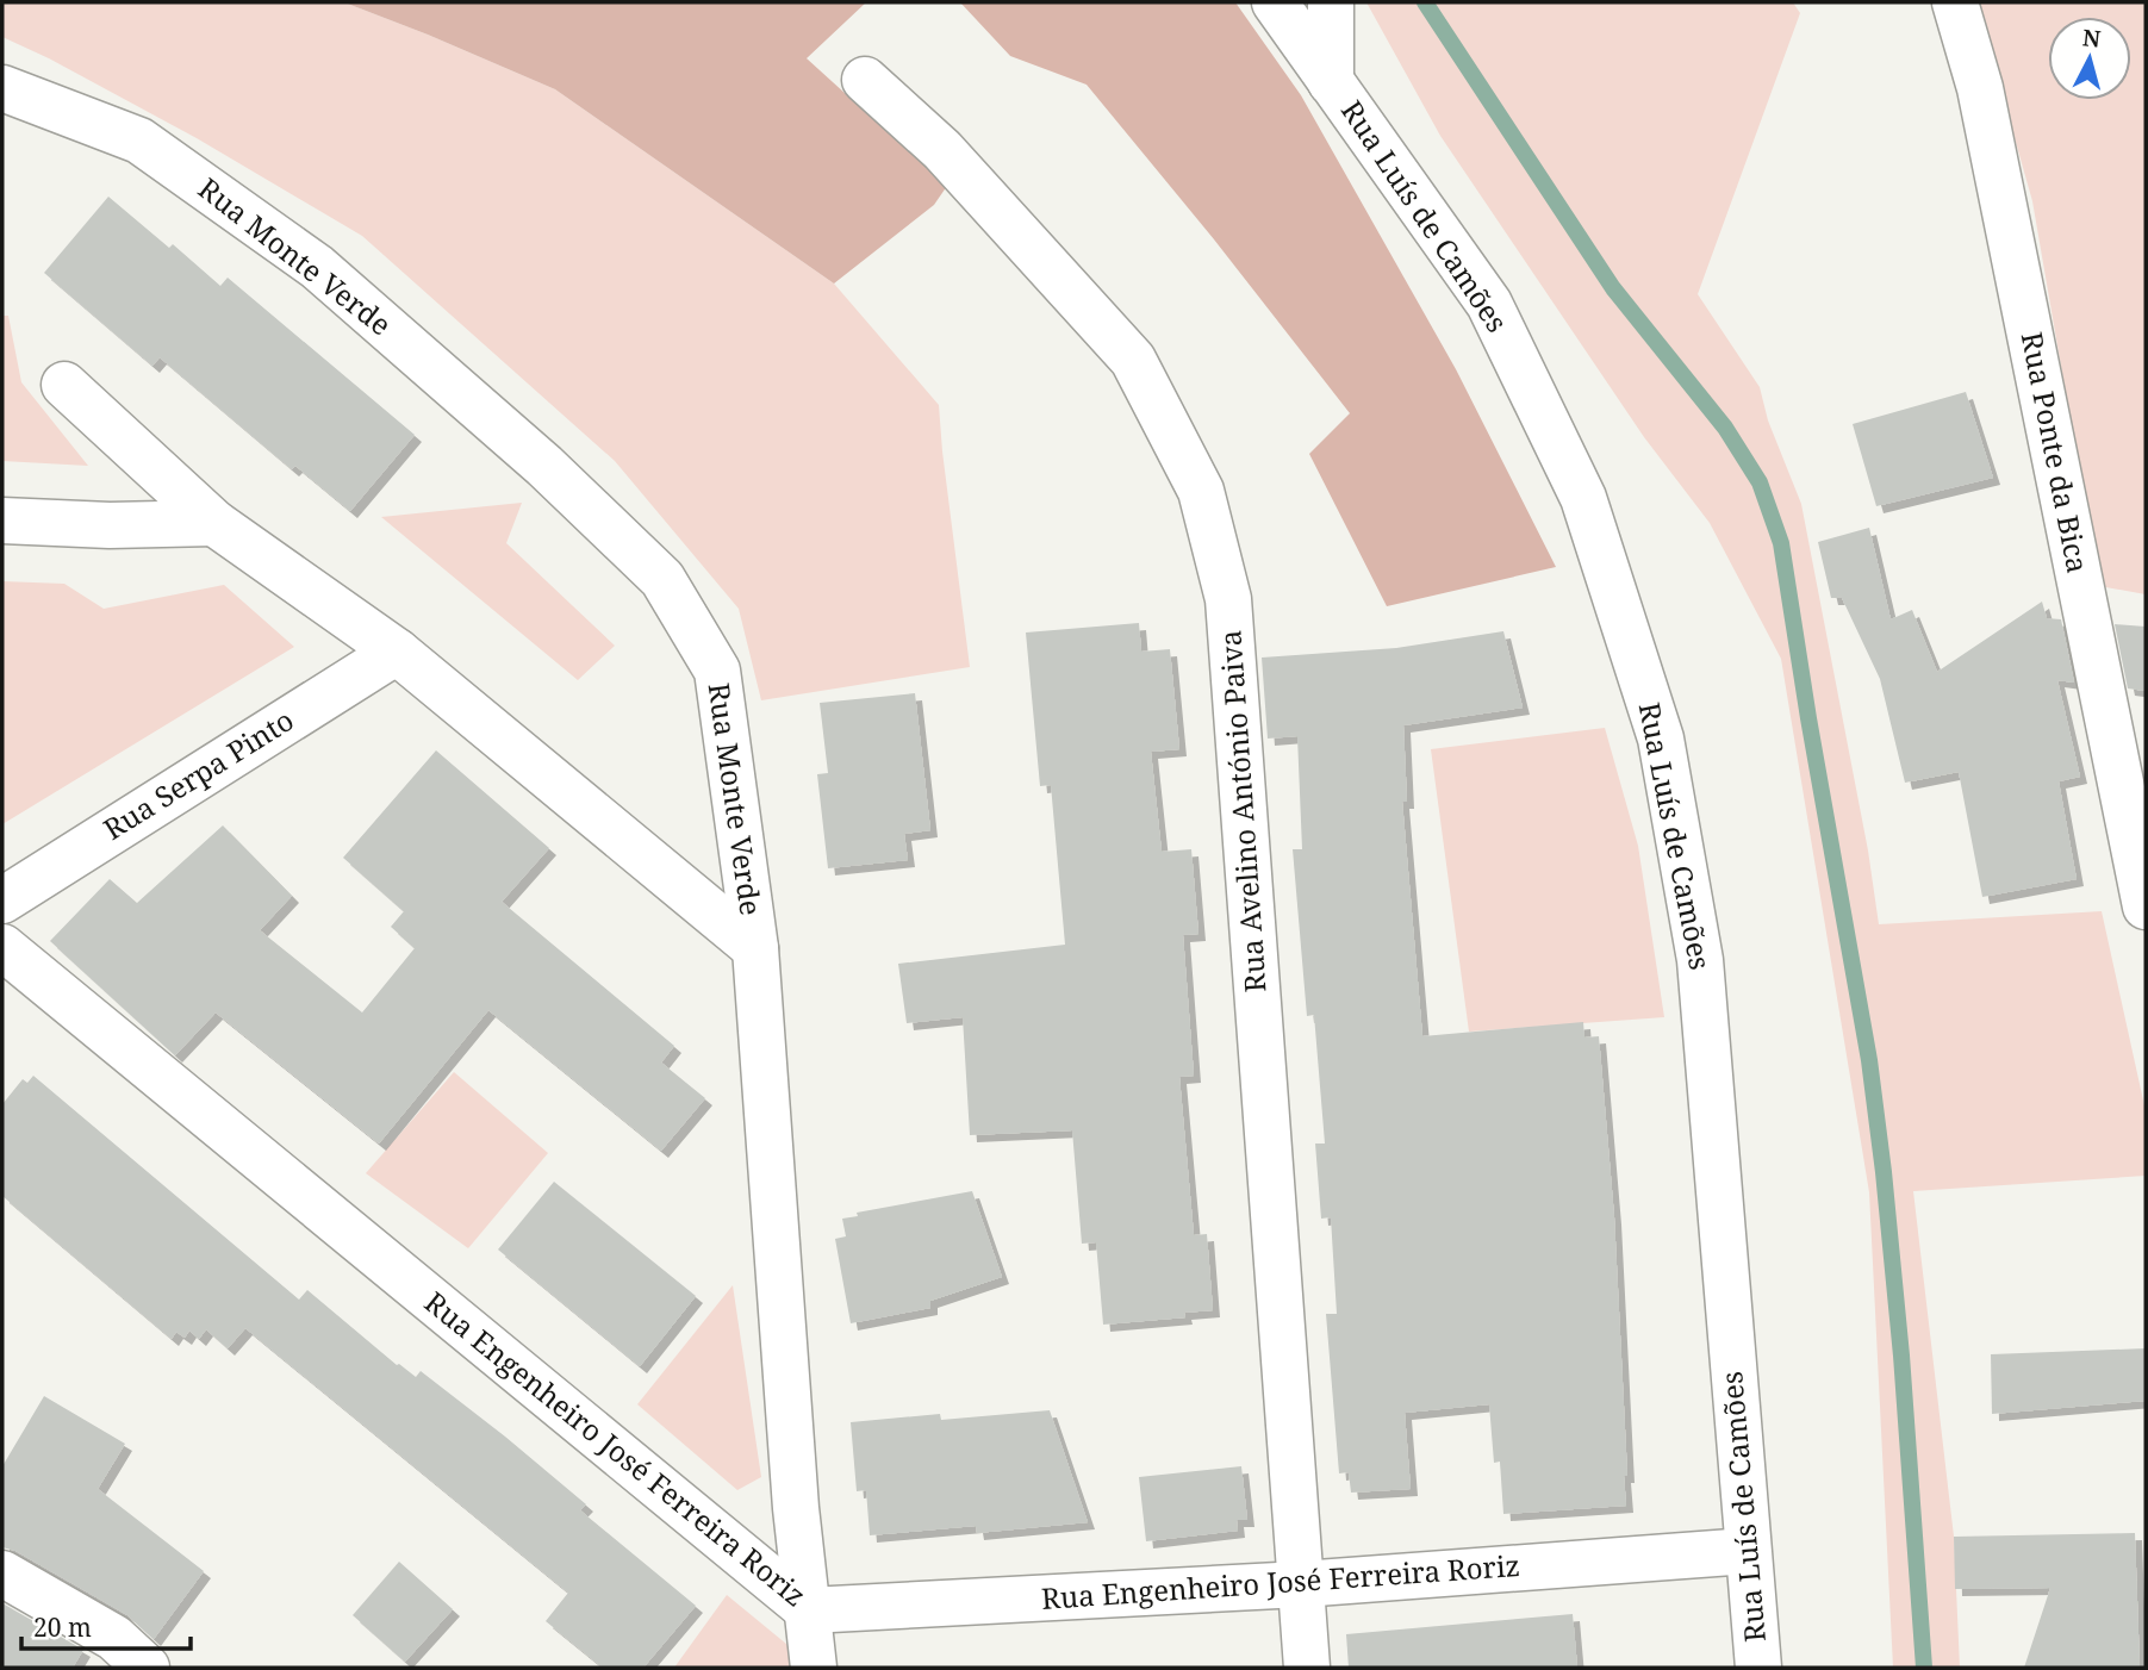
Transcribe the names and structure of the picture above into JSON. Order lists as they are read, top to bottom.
{
  "streets": {
    "street": [
      "Rua Luís de Camões",
      "Rua Monte Verde",
      "Rua Ponte da Bica",
      "Rua Serpa Pinto",
      "Rua Avelino António Paiva",
      "Rua Engenheiro José Ferreira Roriz"
    ]
  },
  "crossings": [
    ["Rua Luís de Camões", "Rua Engenheiro José Ferreira Roriz"],
    ["Rua Monte Verde", "Rua Engenheiro José Ferreira Roriz"],
    ["Rua Avelino António Paiva", "Rua Engenheiro José Ferreira Roriz"]
  ],
  "scale_bar": "20 m",
  "north": "top"
}
